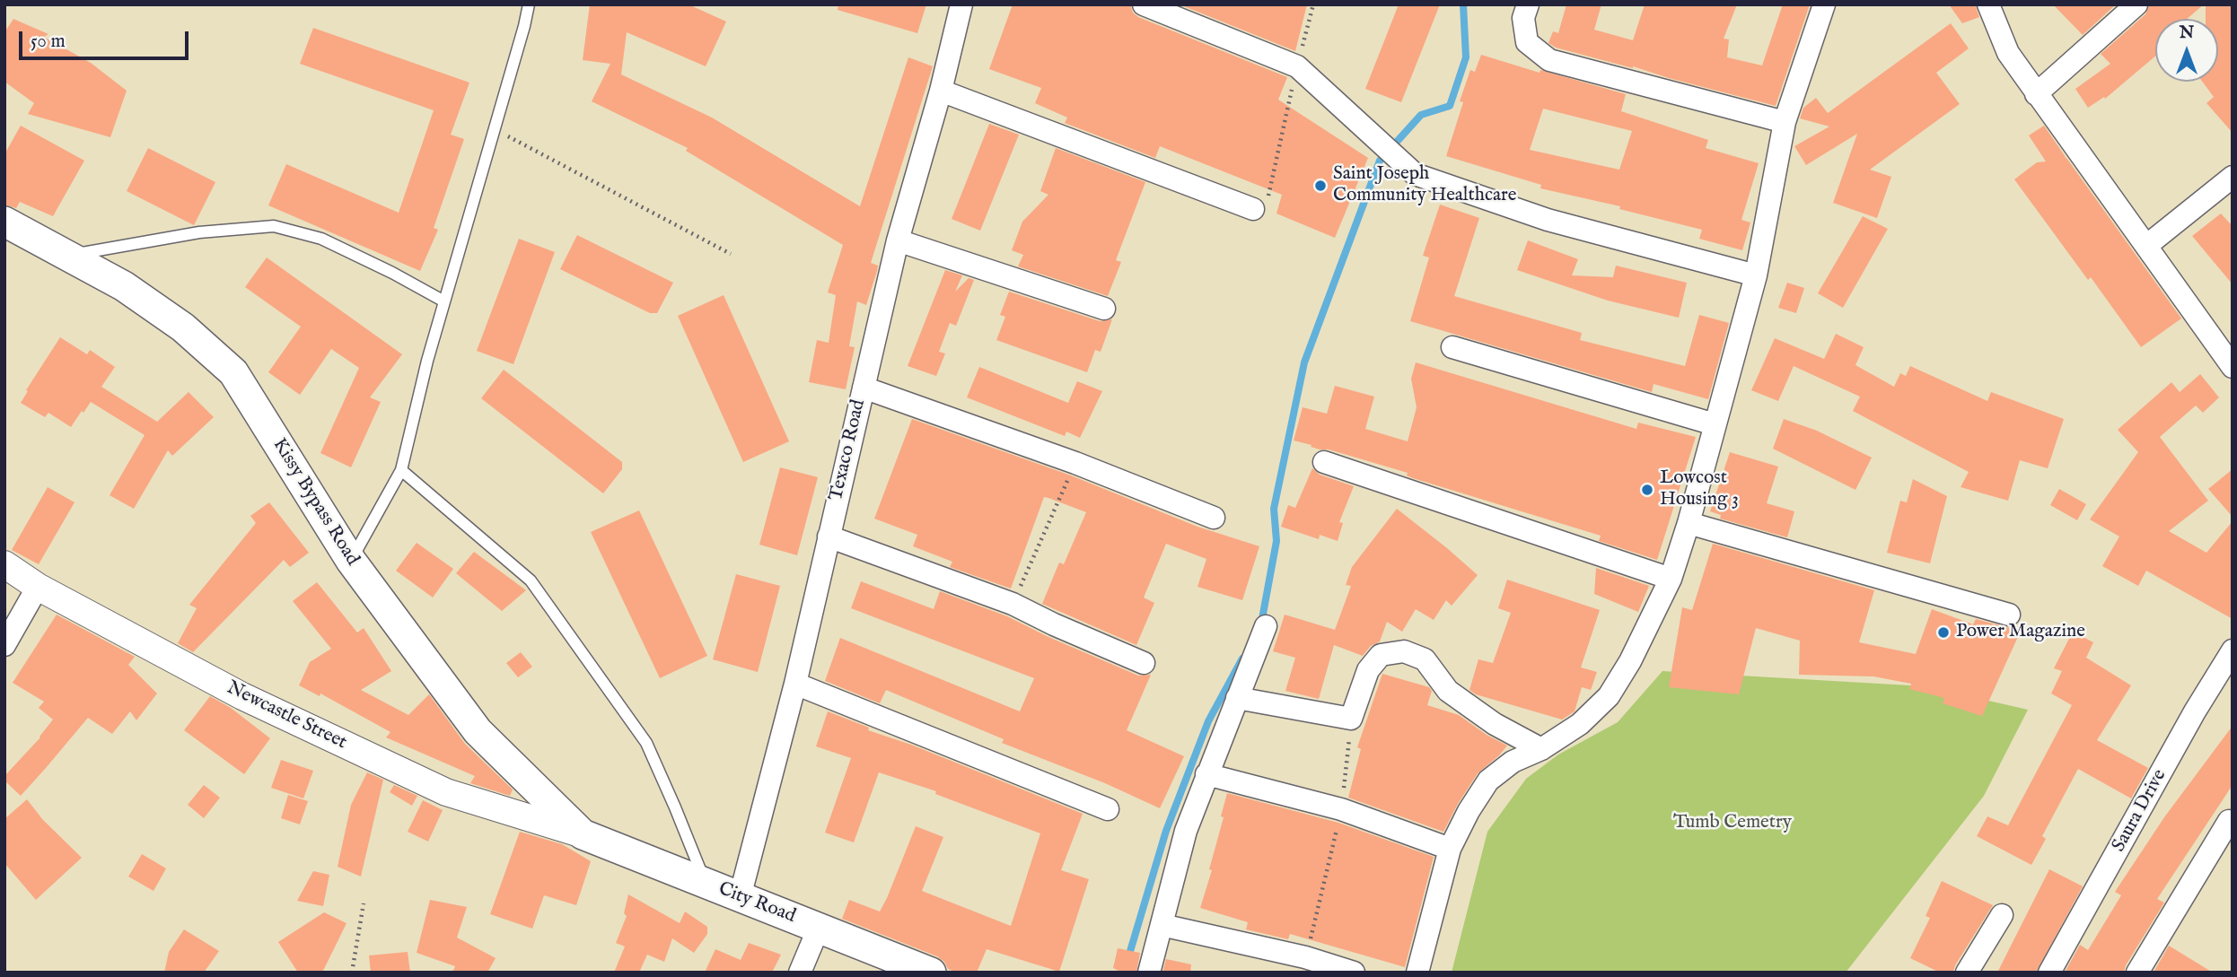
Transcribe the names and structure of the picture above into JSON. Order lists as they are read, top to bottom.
{
  "streets": {
    "main road": ["Kissy Bypass Road", "City Road"],
    "street": ["Texaco Road", "Newcastle Street", "Saura Drive"]
  },
  "crossings": [
    ["Texaco Road", "City Road"],
    ["Kissy Bypass Road", "Newcastle Street"],
    ["Kissy Bypass Road", "City Road"],
    ["Newcastle Street", "City Road"]
  ],
  "parks": ["Tumb Cemetry"],
  "places": ["Saint Joseph Community Healthcare", "Lowcost Housing 3", "Power Magazine"],
  "scale_bar": "50 m",
  "north": "top"
}
